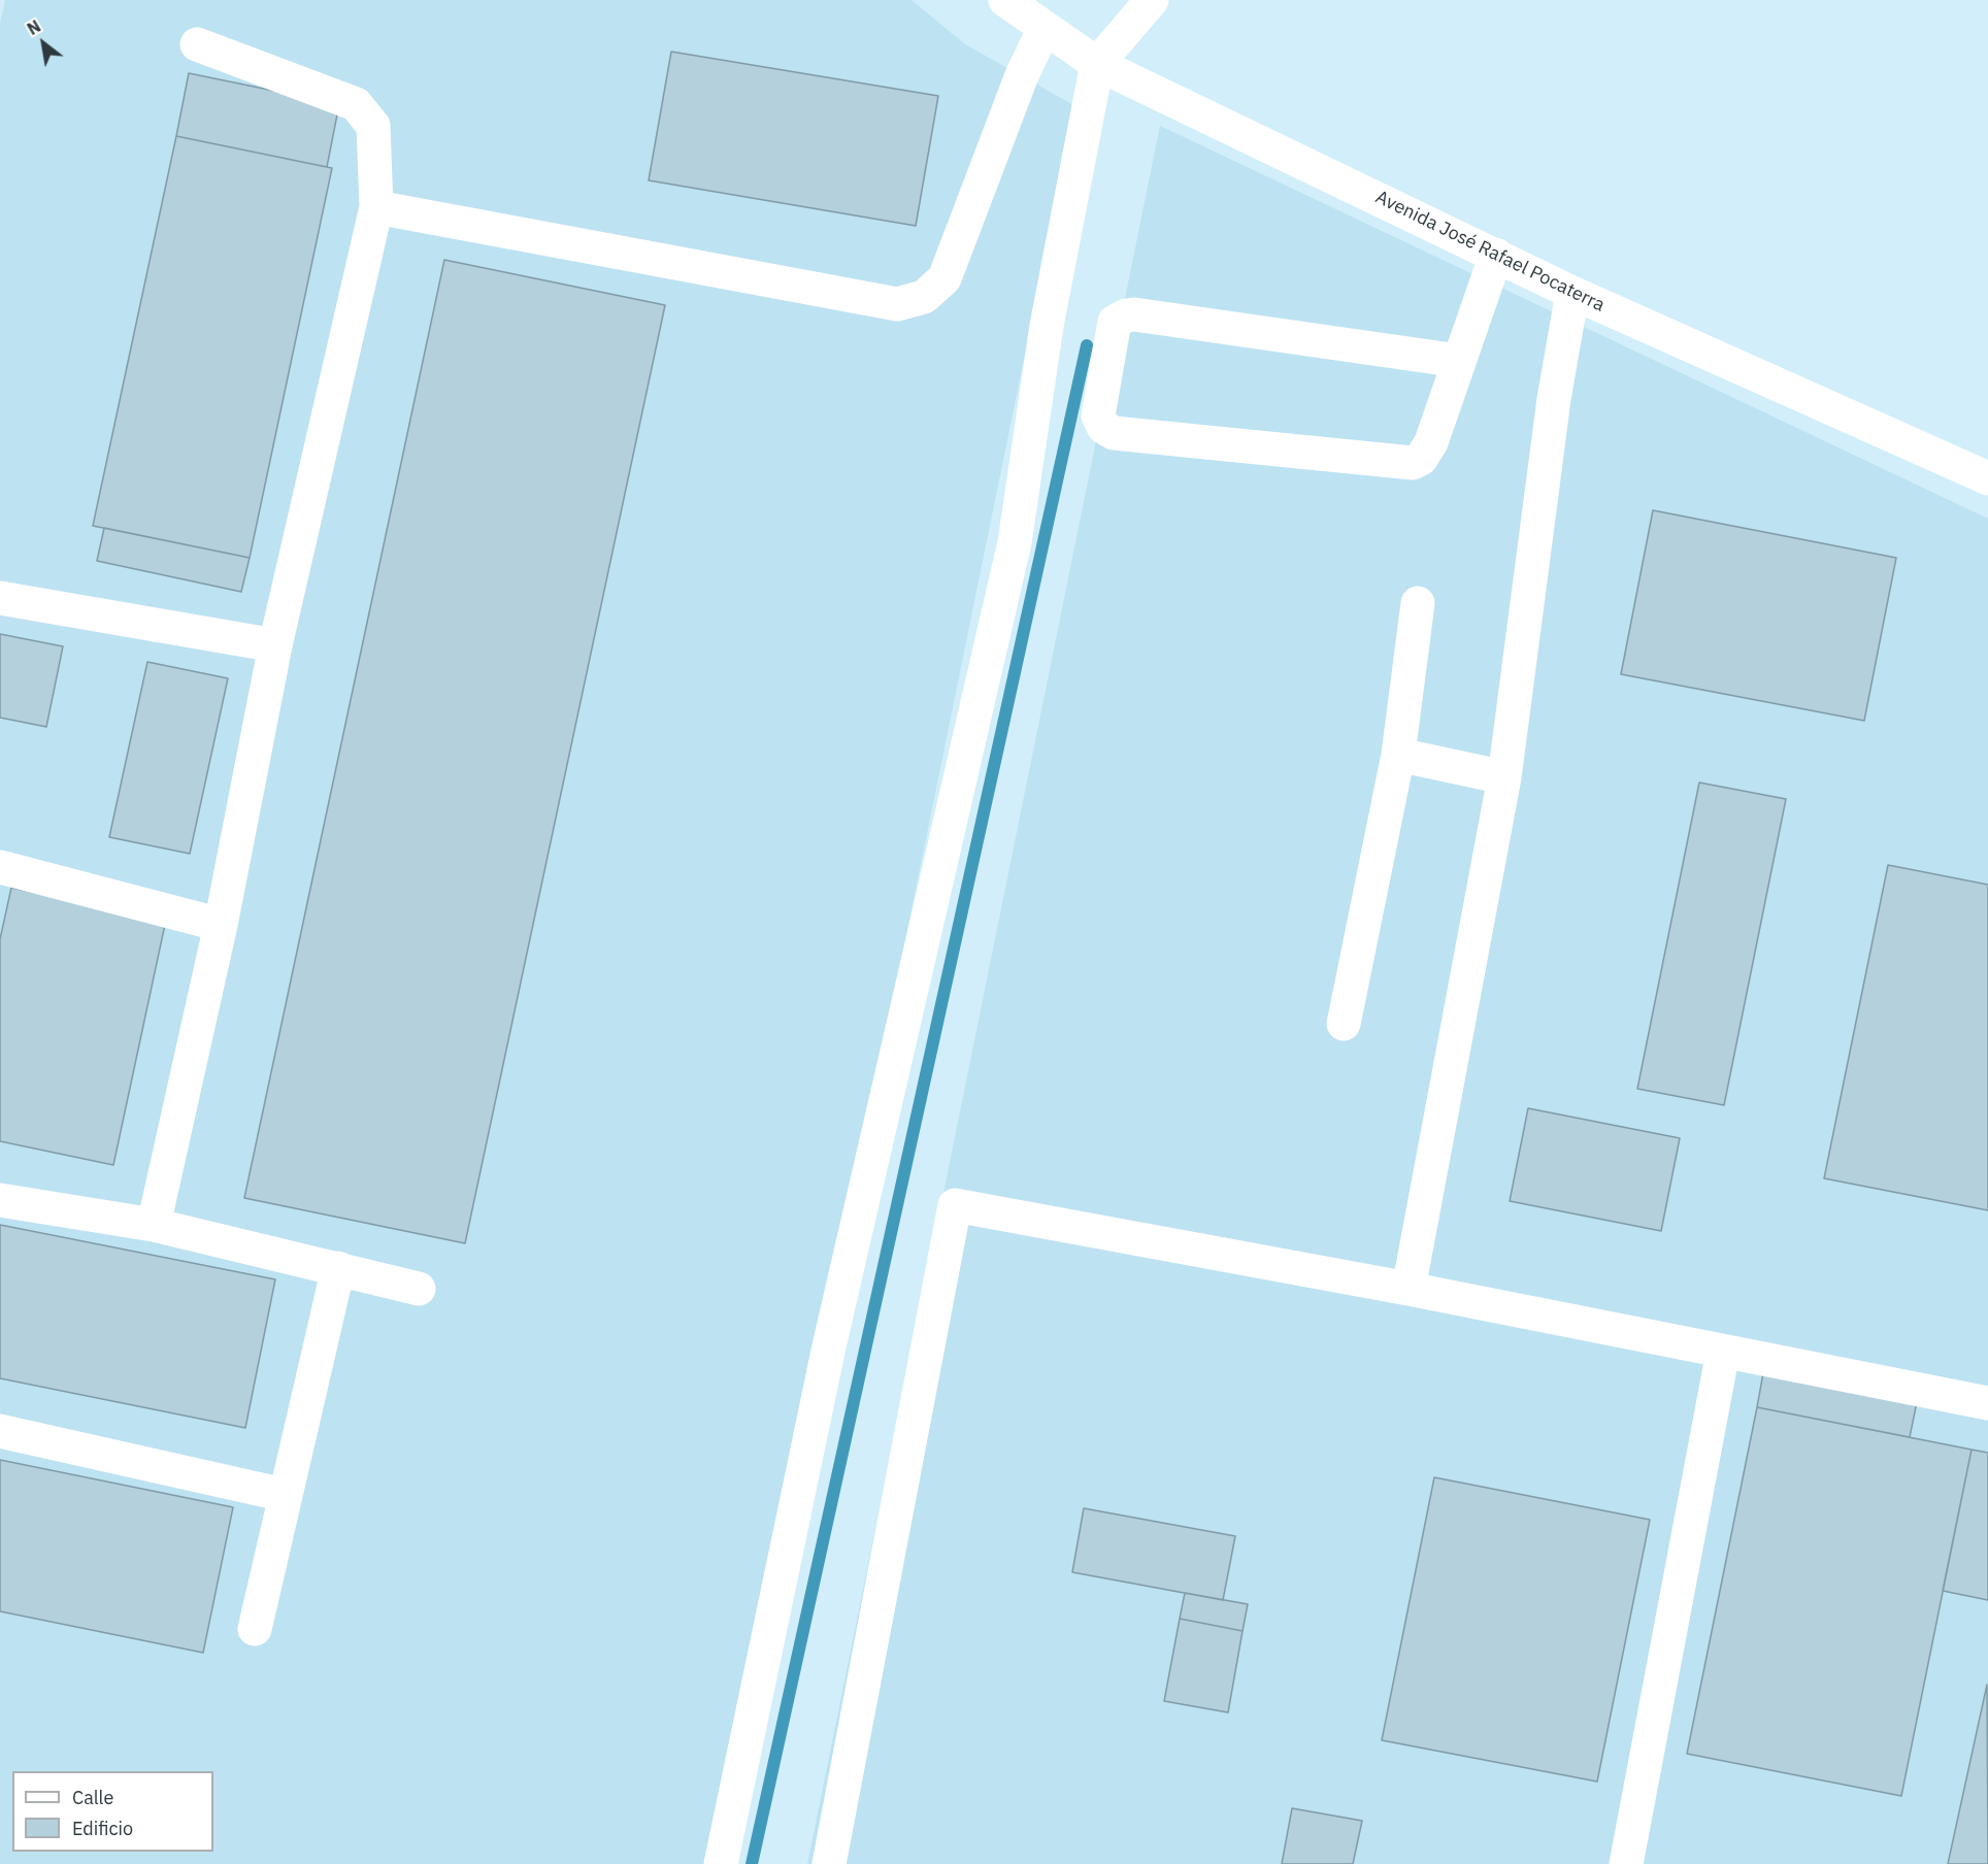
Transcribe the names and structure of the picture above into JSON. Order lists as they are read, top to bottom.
{
  "streets": {
    "street": ["Avenida José Rafael Pocaterra"]
  },
  "legend": ["Calle", "Edificio"],
  "north": "top left"
}
